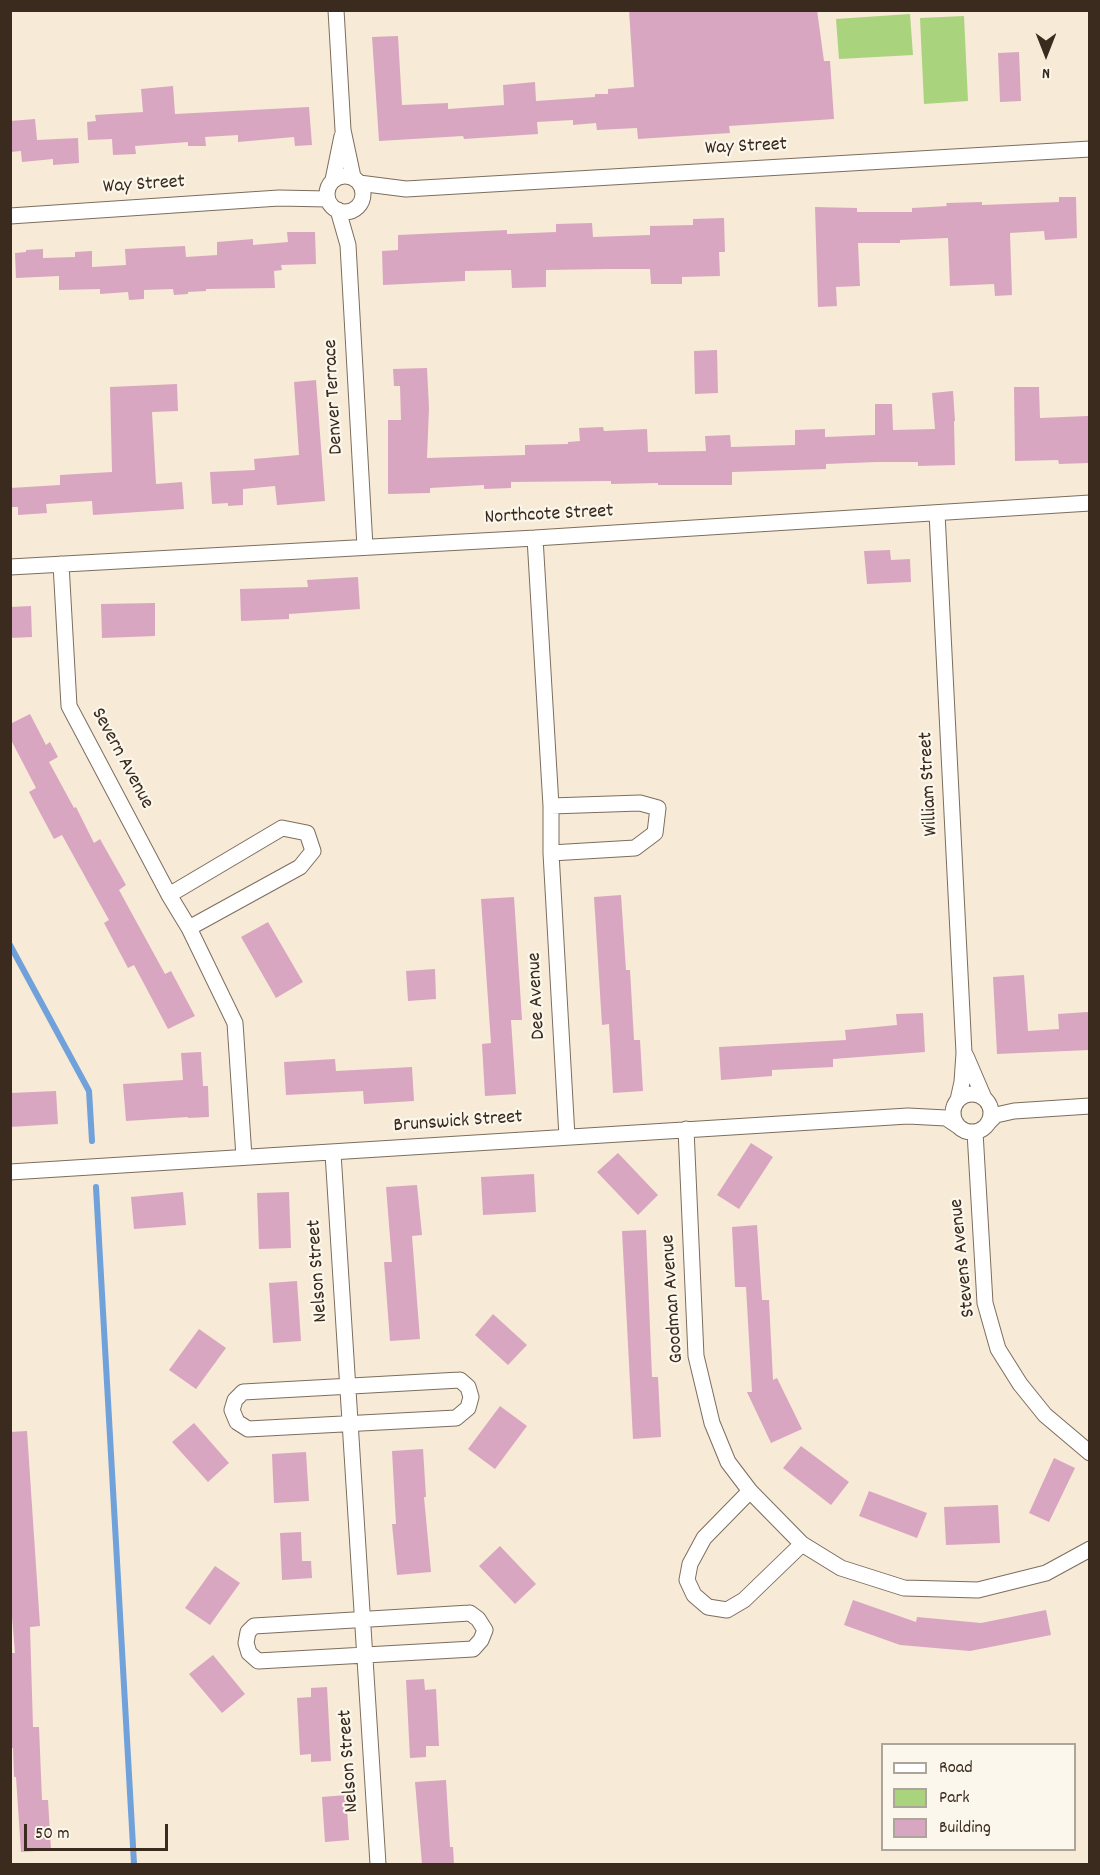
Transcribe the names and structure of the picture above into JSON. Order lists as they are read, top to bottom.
{
  "streets": {
    "street": [
      "Way Street",
      "Denver Terrace",
      "Northcote Street",
      "Severn Avenue",
      "William Street",
      "Dee Avenue",
      "Brunswick Street",
      "Stevens Avenue",
      "Nelson Street",
      "Goodman Avenue"
    ]
  },
  "crossings": [
    ["Way Street", "Denver Terrace"],
    ["Denver Terrace", "Northcote Street"],
    ["Northcote Street", "Severn Avenue"],
    ["Northcote Street", "William Street"],
    ["Northcote Street", "Dee Avenue"],
    ["Severn Avenue", "Brunswick Street"],
    ["William Street", "Brunswick Street"],
    ["William Street", "Stevens Avenue"],
    ["Dee Avenue", "Brunswick Street"],
    ["Brunswick Street", "Stevens Avenue"],
    ["Brunswick Street", "Nelson Street"],
    ["Brunswick Street", "Goodman Avenue"]
  ],
  "legend": ["Road", "Park", "Building"],
  "scale_bar": "50 m",
  "north": "bottom"
}
